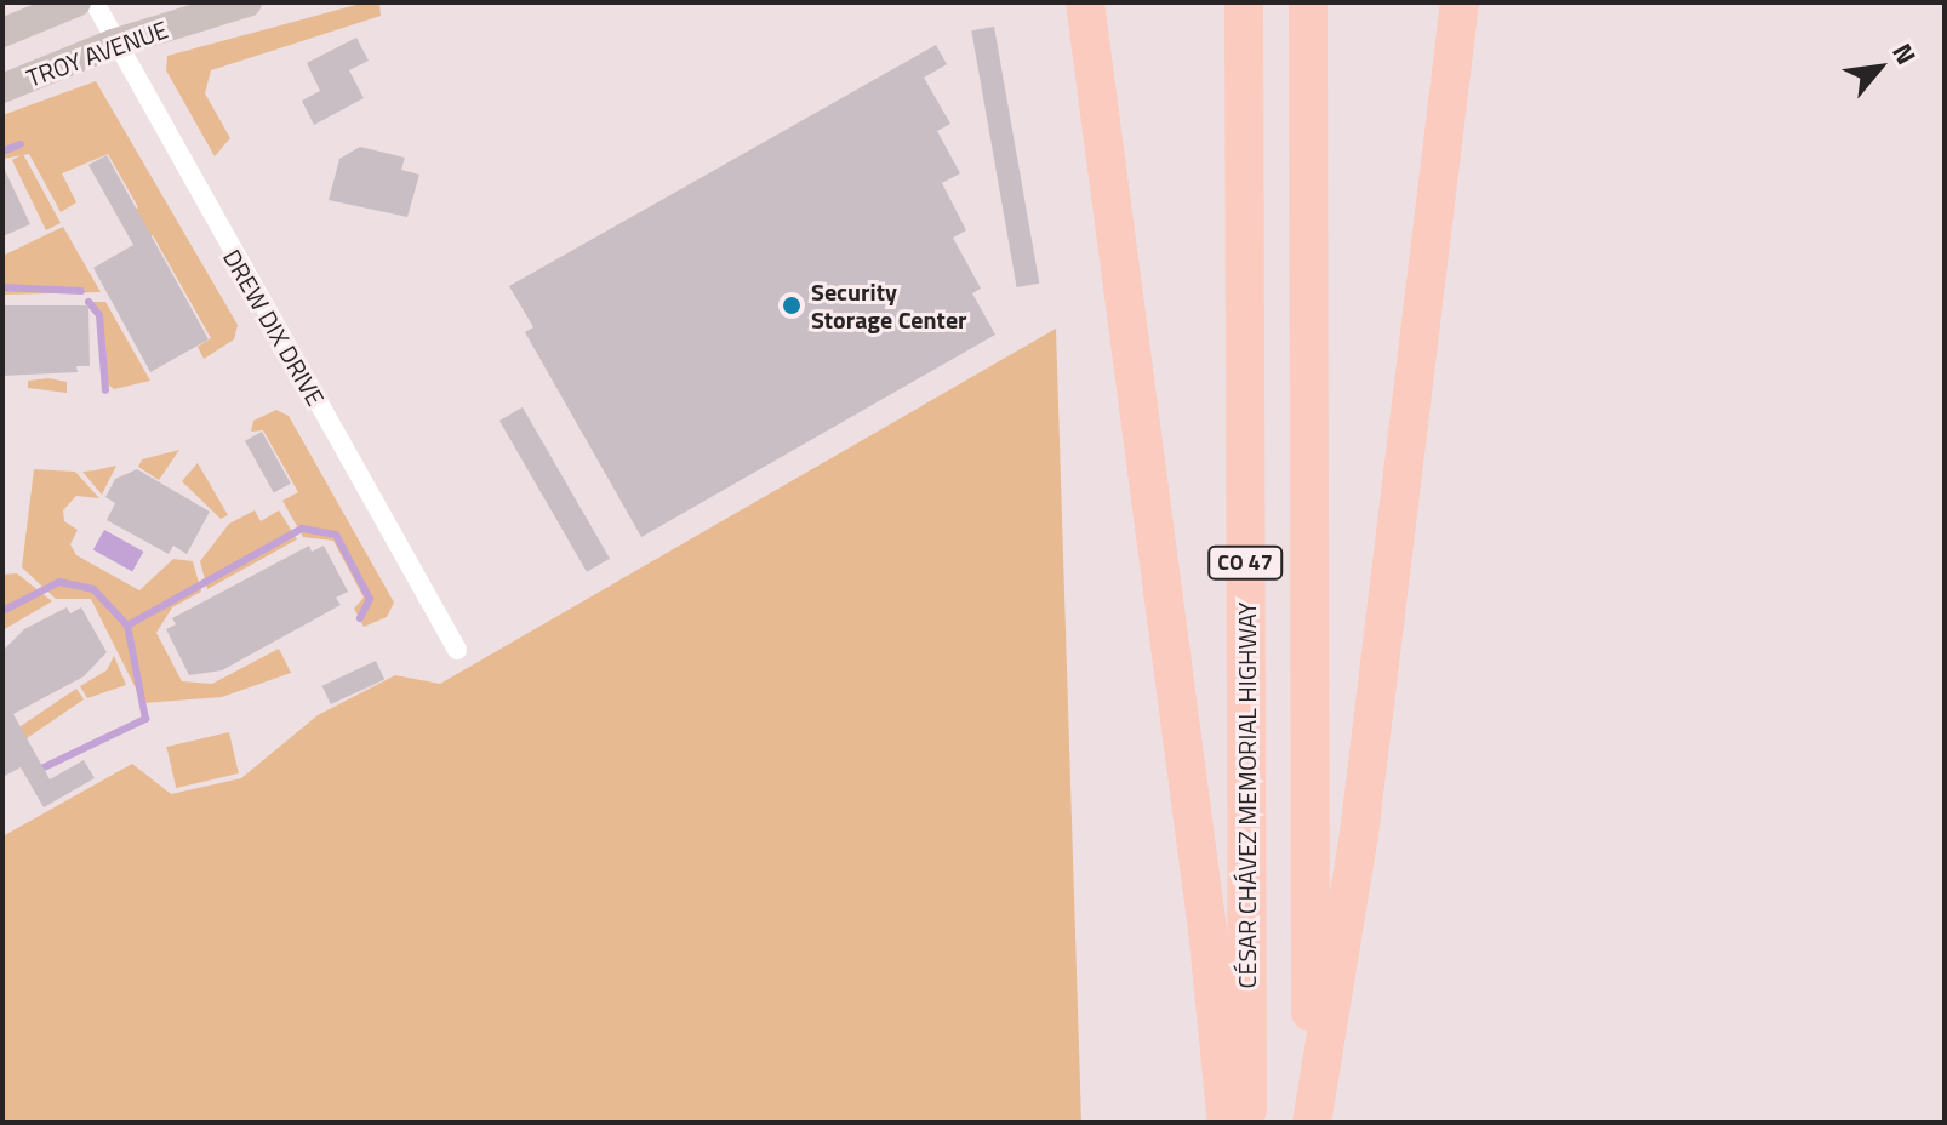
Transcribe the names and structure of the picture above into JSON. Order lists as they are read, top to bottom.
{
  "streets": {
    "highway": ["CO 47", "CÉSAR CHÁVEZ MEMORIAL HIGHWAY"],
    "main road": ["TROY AVENUE"],
    "street": ["DREW DIX DRIVE"]
  },
  "crossings": [
    ["TROY AVENUE", "DREW DIX DRIVE"]
  ],
  "places": ["Security Storage Center"],
  "north": "top right"
}
